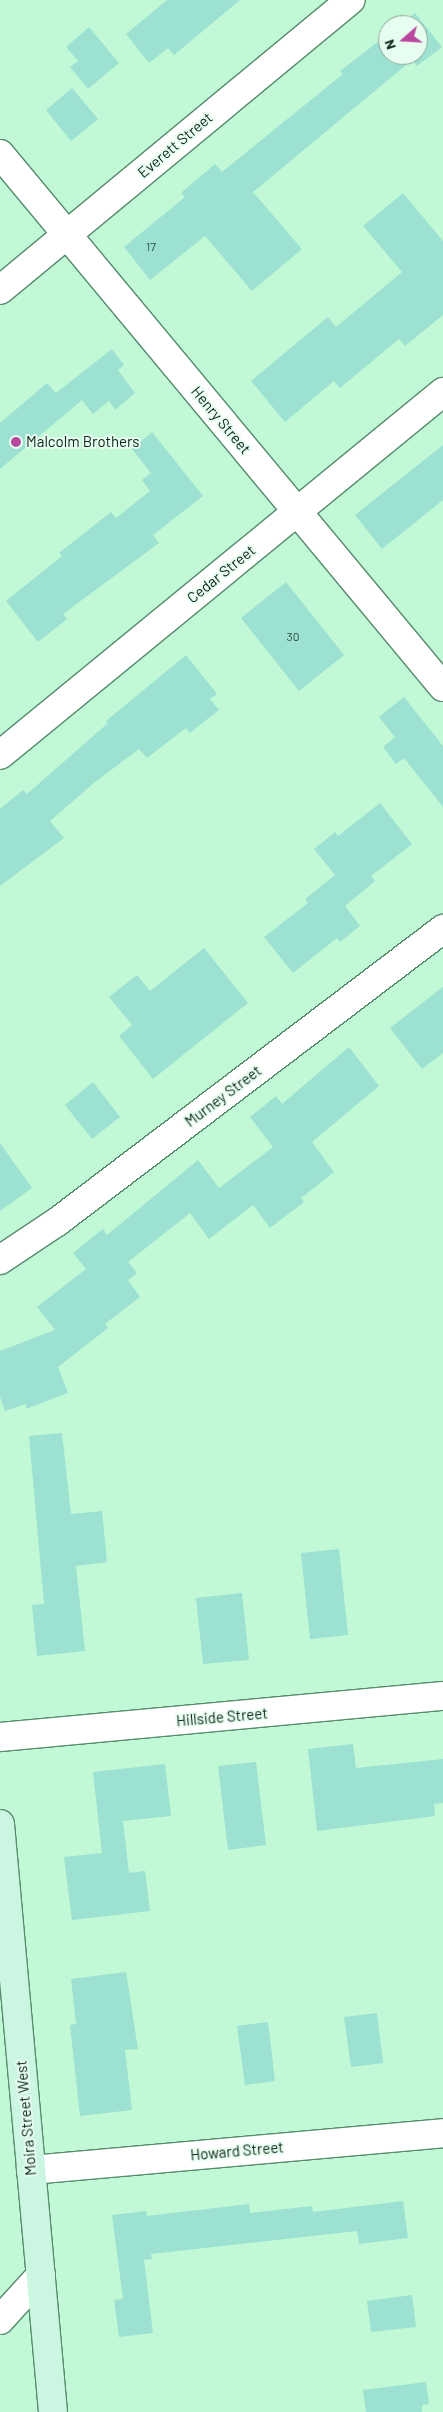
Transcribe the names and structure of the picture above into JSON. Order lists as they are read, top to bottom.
{
  "streets": {
    "main road": ["Moira Street West"],
    "street": [
      "Everett Street",
      "Henry Street",
      "Cedar Street",
      "Murney Street",
      "Hillside Street",
      "Howard Street"
    ]
  },
  "crossings": [
    ["Everett Street", "Henry Street"],
    ["Henry Street", "Cedar Street"],
    ["Moira Street West", "Howard Street"]
  ],
  "places": ["Malcolm Brothers"],
  "house_numbers": ["17", "30"],
  "north": "left"
}
